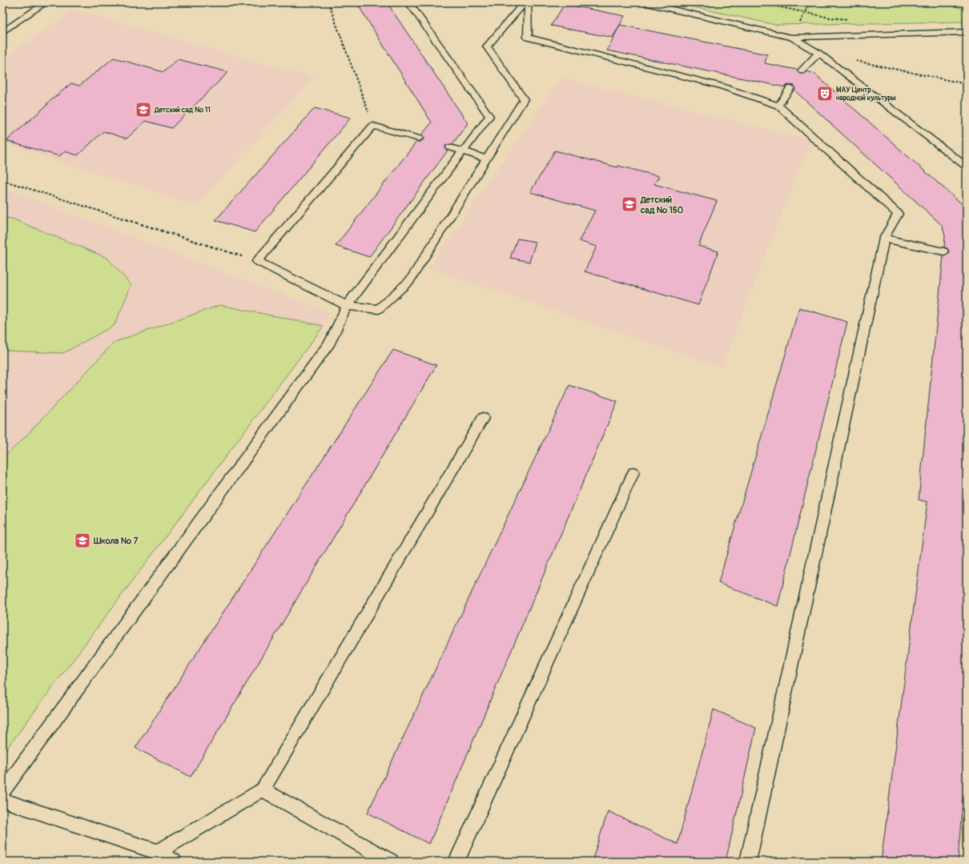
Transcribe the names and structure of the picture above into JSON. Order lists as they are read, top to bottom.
{
  "places": {
    "theatre": ["МАУ Центр народной культуры"],
    "school or university": ["Детский сад № 11", "Детский сад № 150", "Школа № 7"]
  }
}
